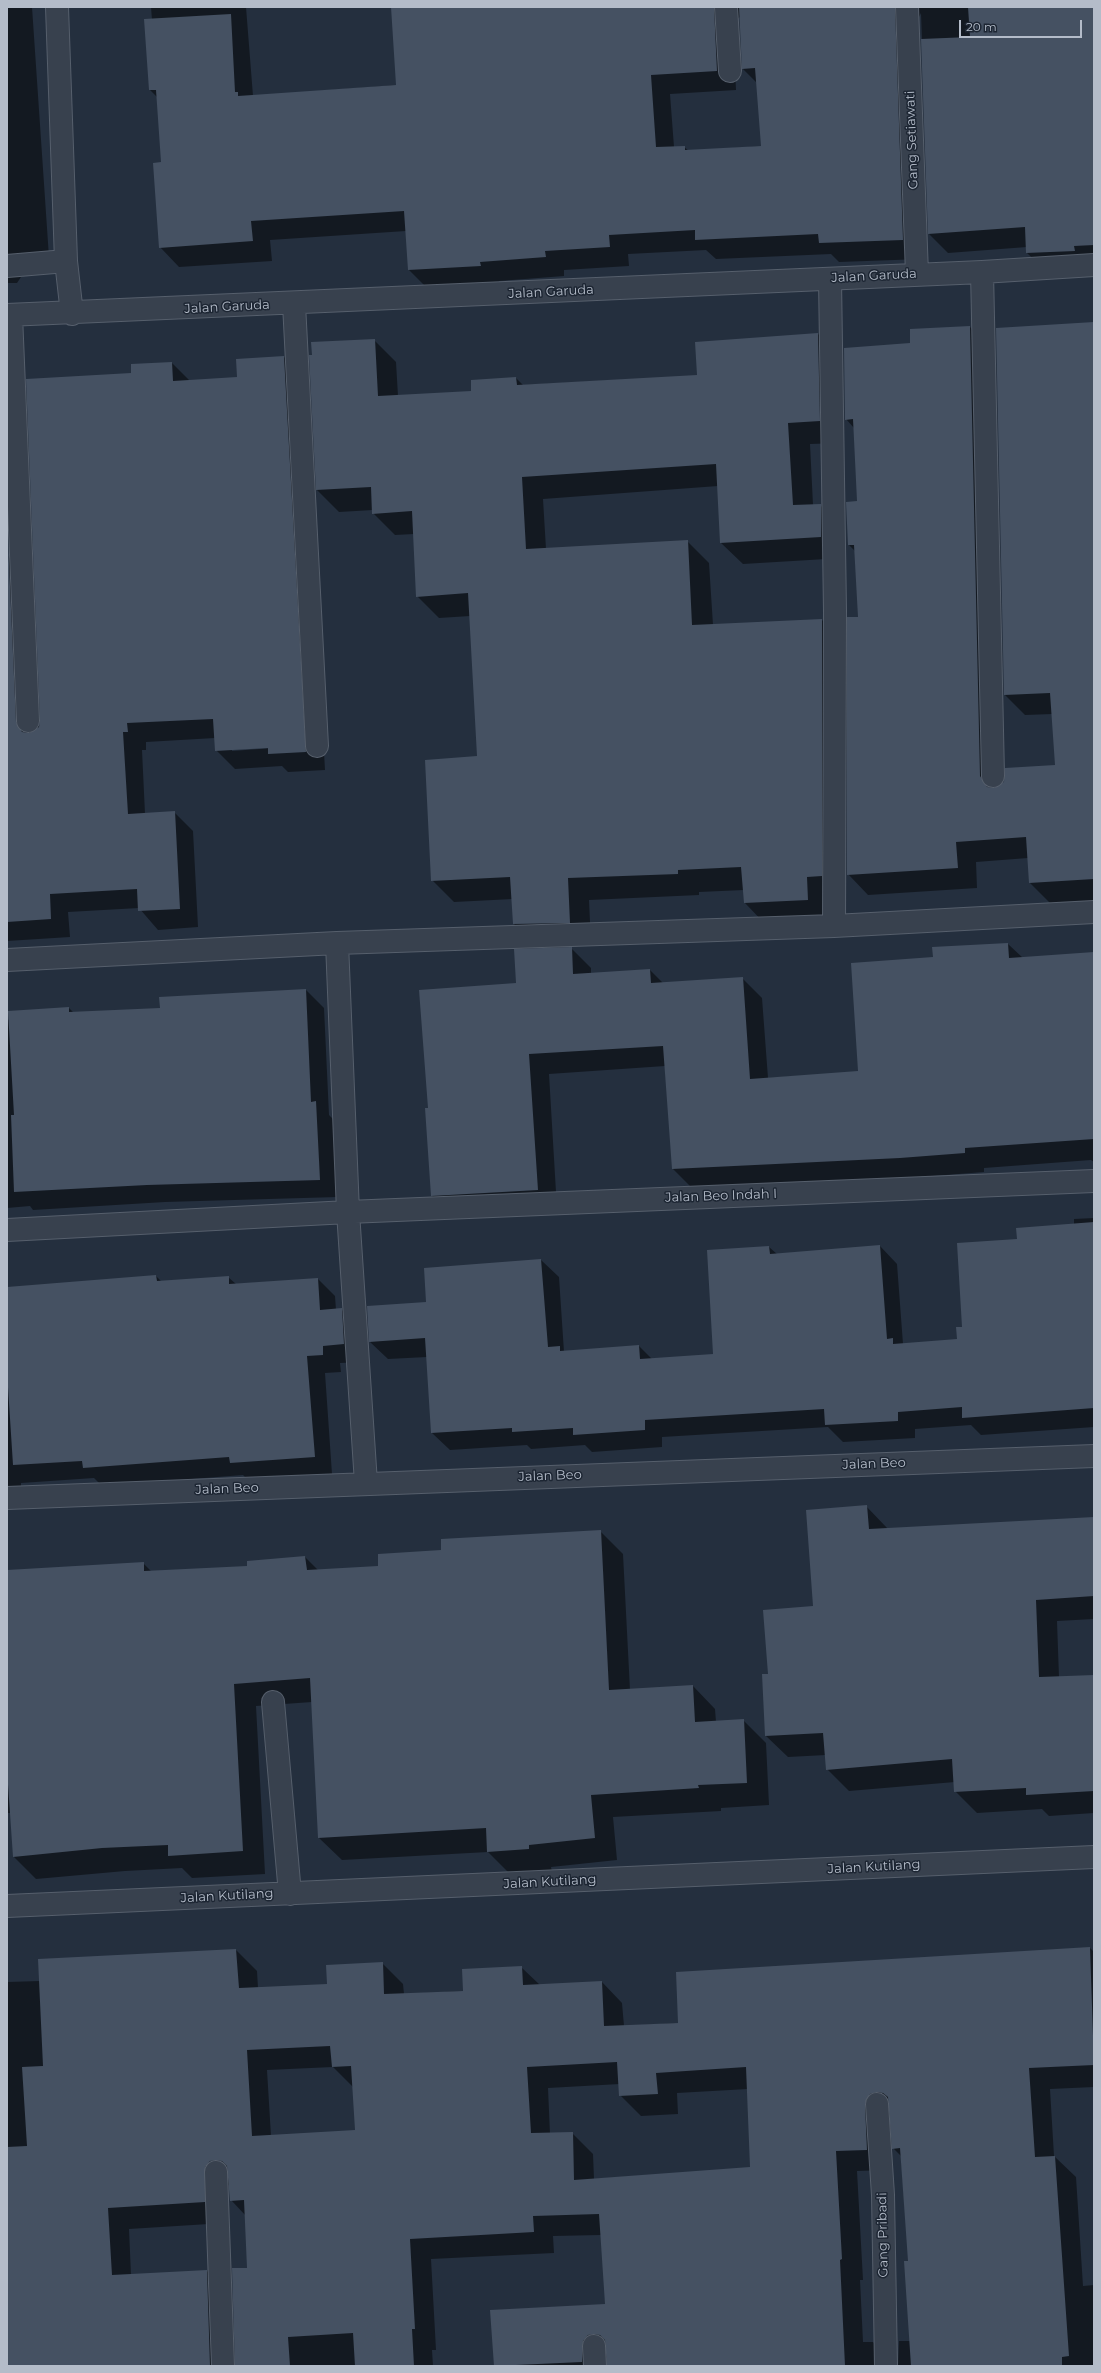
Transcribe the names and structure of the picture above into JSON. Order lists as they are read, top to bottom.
{
  "streets": {
    "street": [
      "Gang Setiawati",
      "Jalan Garuda",
      "Jalan Beo Indah I",
      "Jalan Beo",
      "Jalan Kutilang",
      "Gang Pribadi"
    ]
  },
  "crossings": [
    ["Gang Setiawati", "Jalan Garuda"]
  ],
  "scale_bar": "20 m"
}
